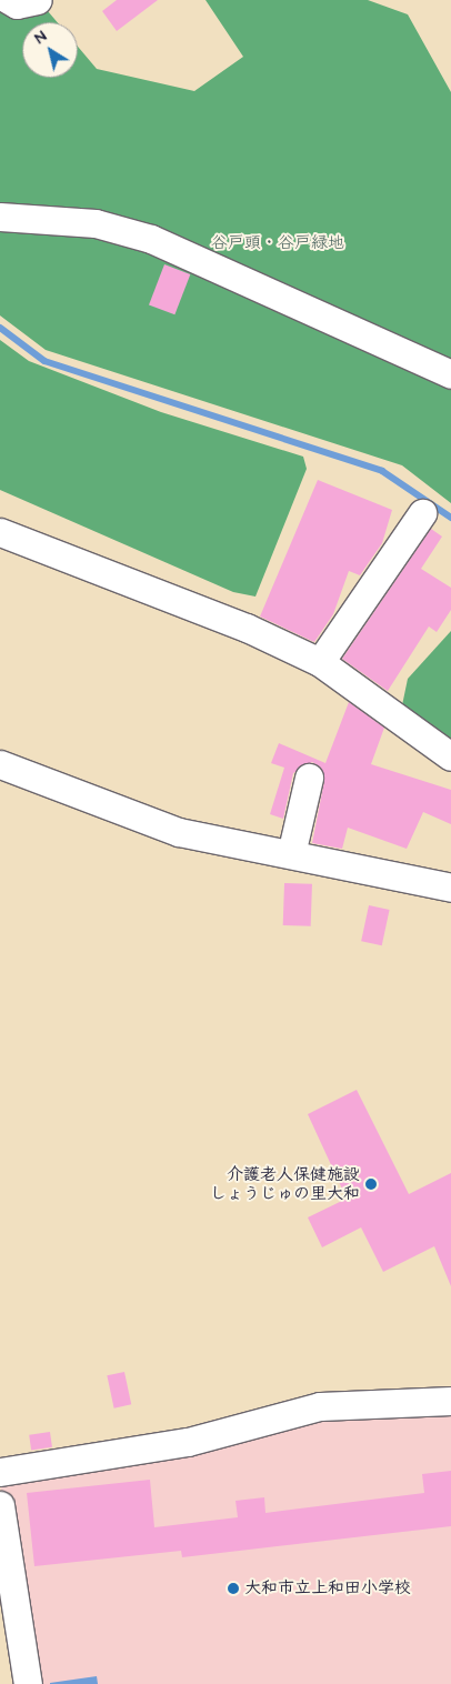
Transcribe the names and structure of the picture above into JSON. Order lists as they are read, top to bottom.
{
  "parks": ["谷戸頭・谷戸緑地"],
  "places": ["介護老人保健施設 しょうじゅの里大和", "大和市立上和田小学校"],
  "north": "top left"
}
